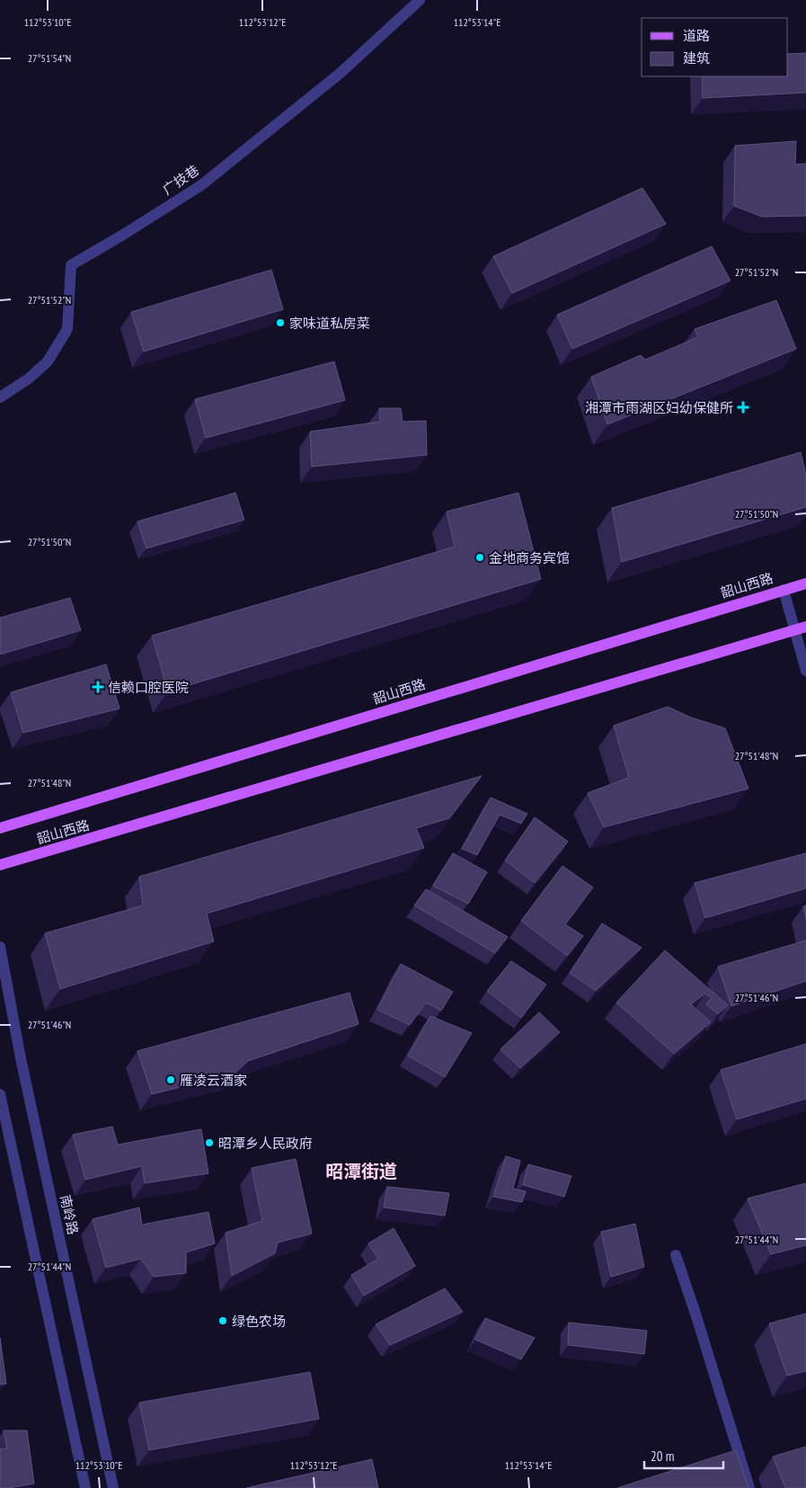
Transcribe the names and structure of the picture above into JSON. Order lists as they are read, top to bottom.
{
  "streets": {
    "main road": ["韶山西路"],
    "street": ["广技巷", "南岭路"]
  },
  "districts": ["昭潭街道"],
  "places": {
    "other": [
      "家味道私房菜",
      "金地商务宾馆",
      "雁凌云酒家",
      "昭潭乡人民政府",
      "绿色农场"
    ],
    "health": ["湘潭市雨湖区妇幼保健所", "信赖口腔医院"]
  },
  "legend": ["道路", "建筑"],
  "scale_bar": "20 m",
  "coordinates": [
    "112°53'10\"E",
    "112°53'12\"E",
    "112°53'14\"E",
    "27°51'54\"N",
    "27°51'52\"N",
    "27°51'50\"N",
    "27°51'48\"N",
    "27°51'46\"N",
    "27°51'44\"N"
  ]
}
